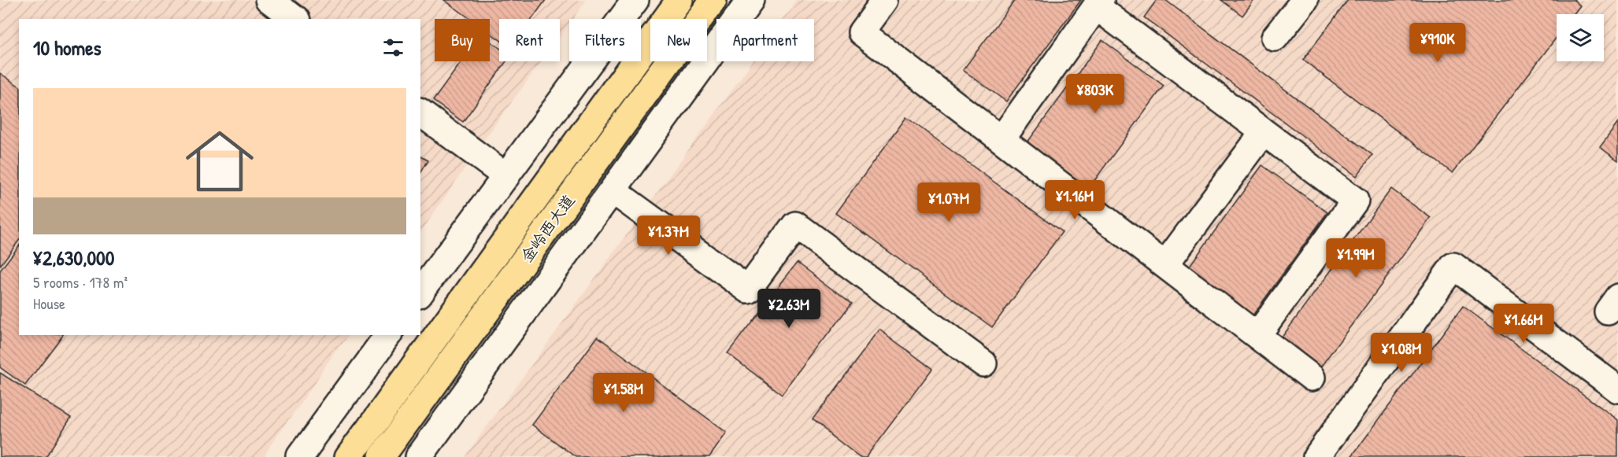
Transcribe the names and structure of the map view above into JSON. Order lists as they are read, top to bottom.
{
  "streets": {
    "main road": ["金岭西大道"]
  },
  "page": {
    "chip": [
      "Buy",
      "Rent",
      "Filters",
      "New",
      "Apartment"
    ],
    "heading": "10 homes",
    "price": [
      "¥910K",
      "¥803K",
      "¥1.16M",
      "¥1.07M",
      "¥1.37M",
      "¥1.99M",
      "¥2.63M",
      "¥1.66M",
      "¥1.08M",
      "¥1.58M"
    ],
    "list": [
      {
        "name": "¥2,630,000",
        "note": "5 rooms · 178 m² · House"
      }
    ]
  }
}
